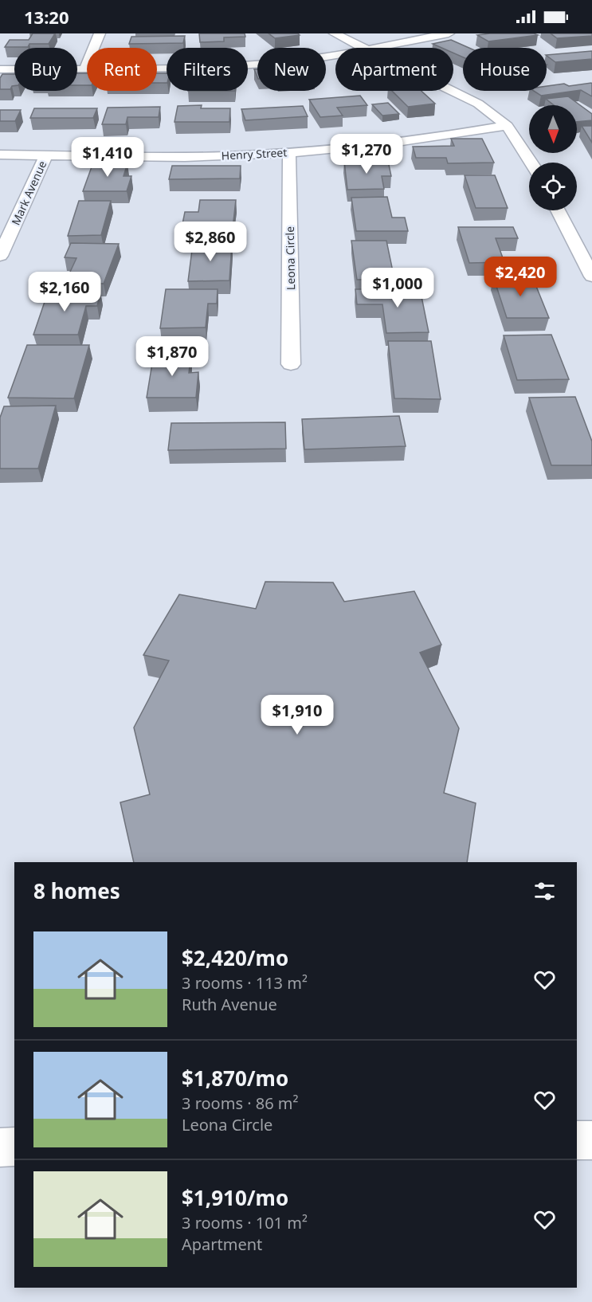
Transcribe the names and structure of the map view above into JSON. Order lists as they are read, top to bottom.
{
  "streets": {
    "street": ["Henry Street", "Mark Avenue", "Leona Circle"]
  },
  "crossings": [
    ["Henry Street", "Mark Avenue"],
    ["Henry Street", "Leona Circle"]
  ],
  "north": "bottom",
  "page": {
    "status": "13:20",
    "chip": [
      "Buy",
      "Rent",
      "Filters",
      "New",
      "Apartment",
      "House"
    ],
    "price": [
      "$1,270",
      "$1,410",
      "$2,860",
      "$2,420",
      "$1,000",
      "$2,160",
      "$1,870",
      "$1,910"
    ],
    "heading": "8 homes",
    "list": [
      {
        "name": "$2,420/mo",
        "note": "3 rooms · 113 m² · Ruth Avenue"
      },
      {
        "name": "$1,870/mo",
        "note": "3 rooms · 86 m² · Leona Circle"
      },
      {
        "name": "$1,910/mo",
        "note": "3 rooms · 101 m² · Apartment"
      }
    ]
  }
}
